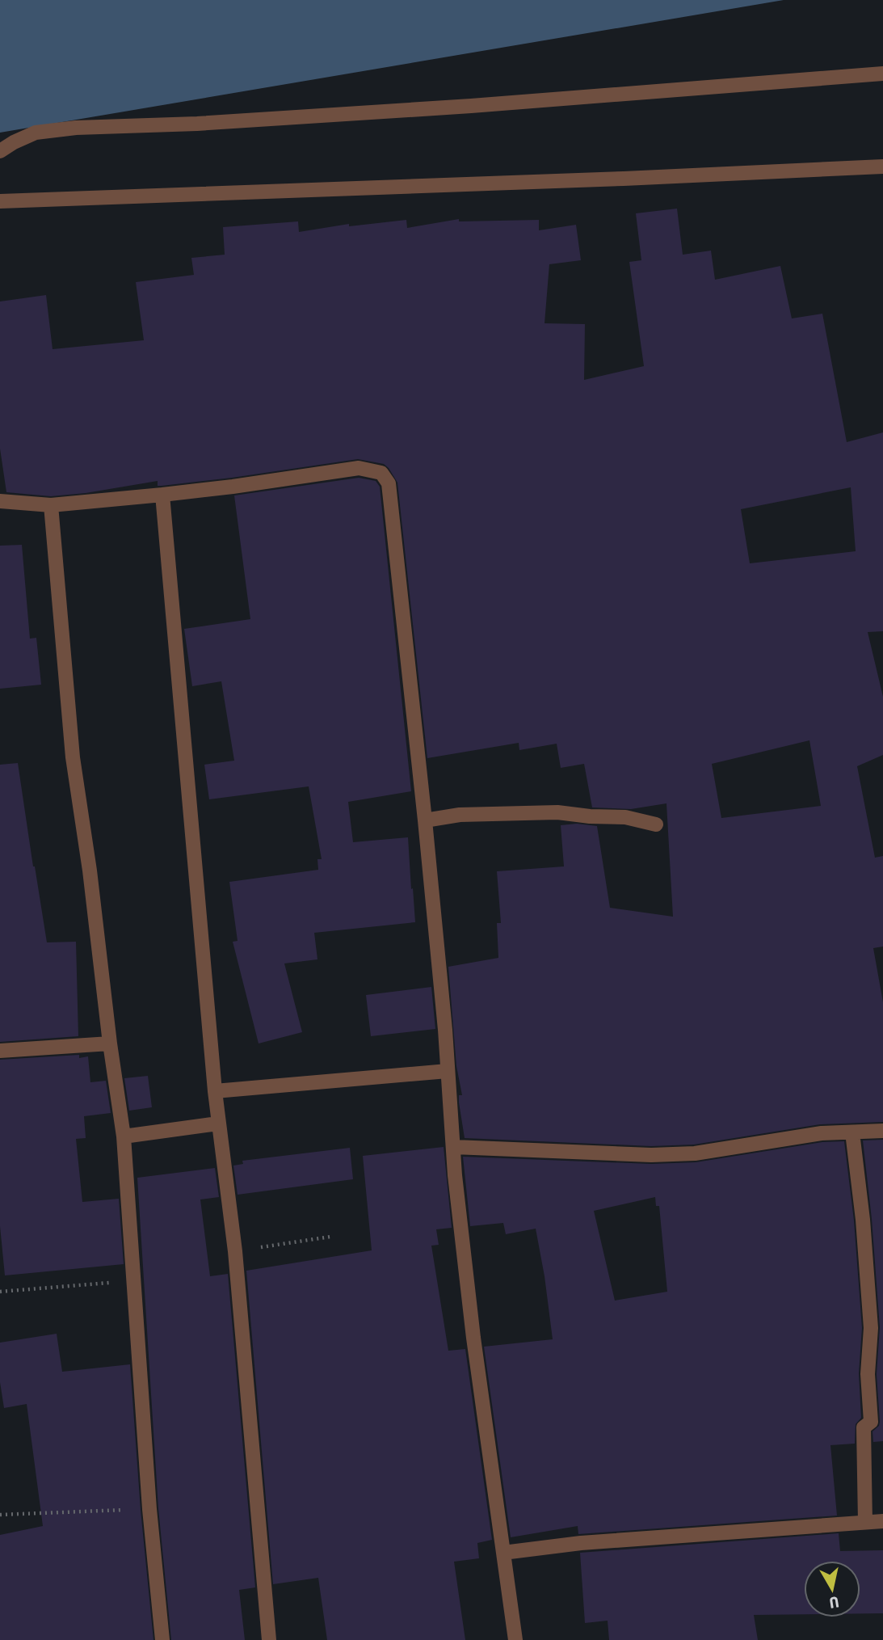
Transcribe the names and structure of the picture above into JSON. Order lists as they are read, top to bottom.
{
  "north": "bottom"
}
